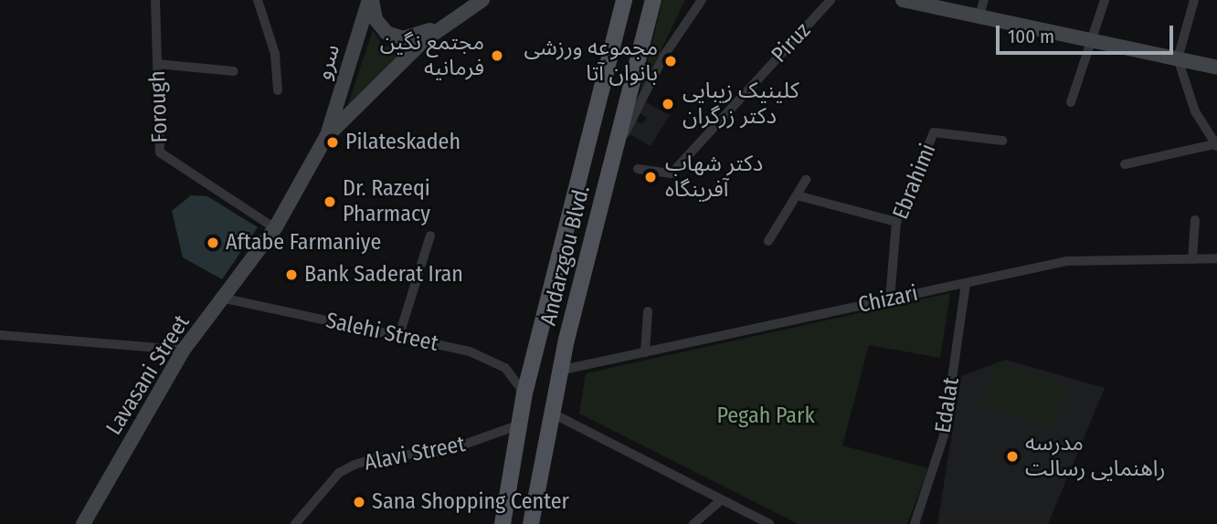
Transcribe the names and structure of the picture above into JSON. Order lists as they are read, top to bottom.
{
  "streets": {
    "main road": ["سرو", "Andarzgou Blvd.", "Lavasani Street"],
    "street": [
      "Piruz",
      "Forough",
      "Ebrahimi",
      "Chizari",
      "Salehi Street",
      "Edalat",
      "Alavi Street"
    ]
  },
  "crossings": [
    ["سرو", "Lavasani Street"],
    ["Forough", "Lavasani Street"],
    ["Ebrahimi", "Chizari"],
    ["Andarzgou Blvd.", "Chizari"],
    ["Andarzgou Blvd.", "Salehi Street"],
    ["Andarzgou Blvd.", "Alavi Street"],
    ["Chizari", "Edalat"],
    ["Salehi Street", "Lavasani Street"]
  ],
  "parks": ["Pegah Park"],
  "places": [
    "مجتمع نگین فرمانیه",
    "مجموعه ورزشی بانوان آتا",
    "کلینیک زیبایی دکتر زرگران",
    "Pilateskadeh",
    "دکتر شهاب آفرینگاه",
    "Dr. Razeqi Pharmacy",
    "Aftabe Farmaniye",
    "Bank Saderat Iran",
    "مدرسه راهنمایی رسالت",
    "Sana Shopping Center"
  ],
  "scale_bar": "100 m"
}
